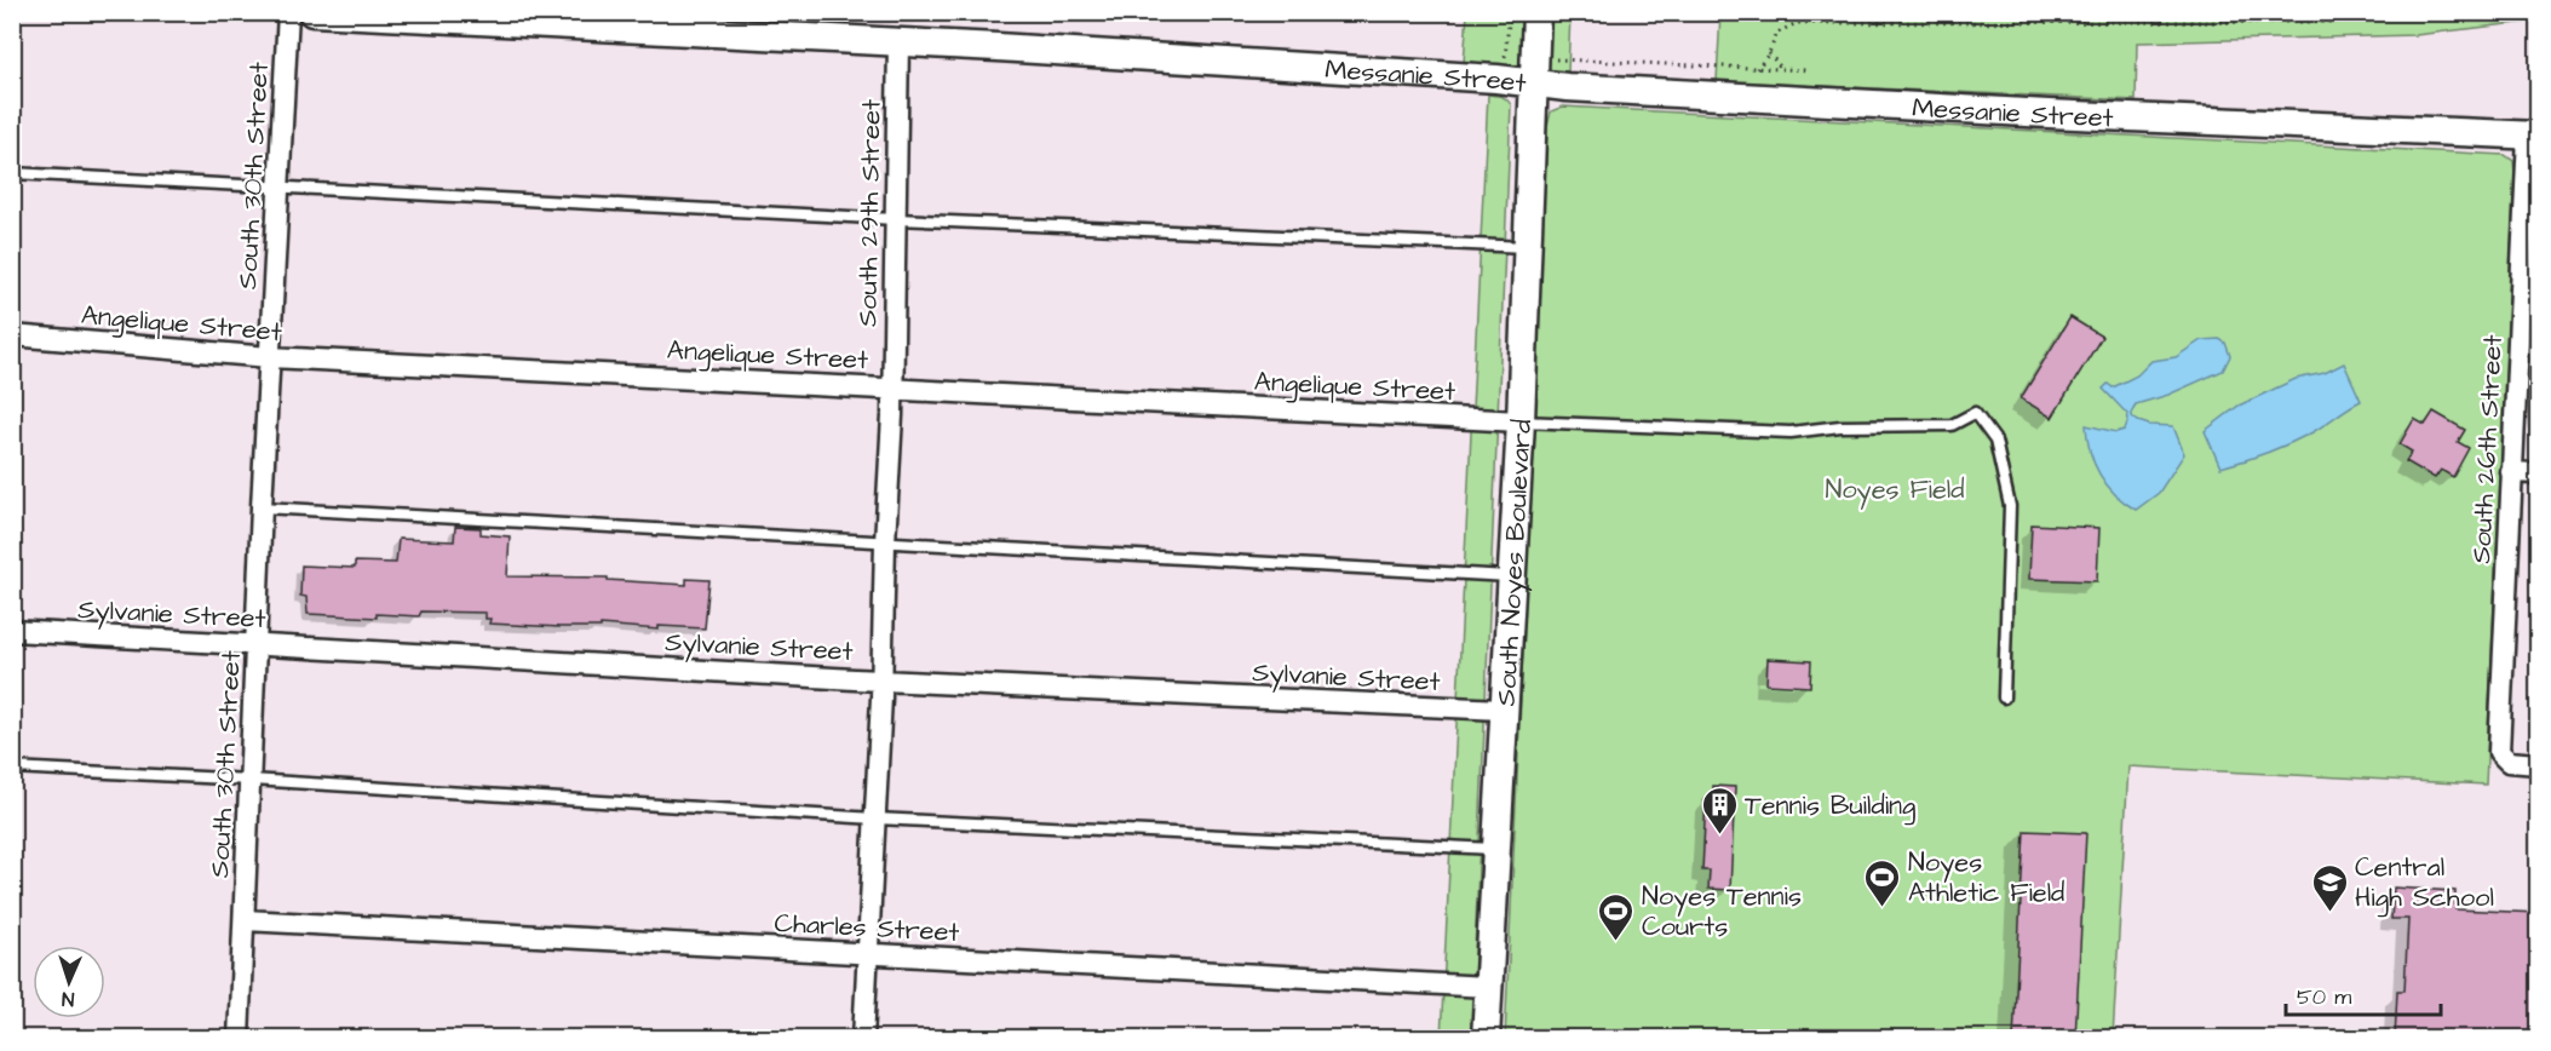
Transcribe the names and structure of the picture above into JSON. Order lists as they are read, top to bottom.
{
  "streets": {
    "street": [
      "Messanie Street",
      "South 30th Street",
      "South 29th Street",
      "Angelique Street",
      "South 26th Street",
      "South Noyes Boulevard",
      "Sylvanie Street",
      "Charles Street"
    ]
  },
  "crossings": [
    ["Messanie Street", "South 29th Street"],
    ["Messanie Street", "South 26th Street"],
    ["Messanie Street", "South Noyes Boulevard"],
    ["South 30th Street", "Angelique Street"],
    ["South 30th Street", "Sylvanie Street"],
    ["South 30th Street", "Charles Street"],
    ["South 29th Street", "Angelique Street"],
    ["South 29th Street", "Sylvanie Street"],
    ["South 29th Street", "Charles Street"],
    ["Angelique Street", "South Noyes Boulevard"],
    ["South Noyes Boulevard", "Sylvanie Street"],
    ["South Noyes Boulevard", "Charles Street"]
  ],
  "parks": ["Noyes Field"],
  "places": {
    "building": ["Tennis Building"],
    "sports": ["Noyes Athletic Field", "Noyes Tennis Courts"],
    "school or university": ["Central High School"]
  },
  "scale_bar": "50 m",
  "north": "bottom"
}
